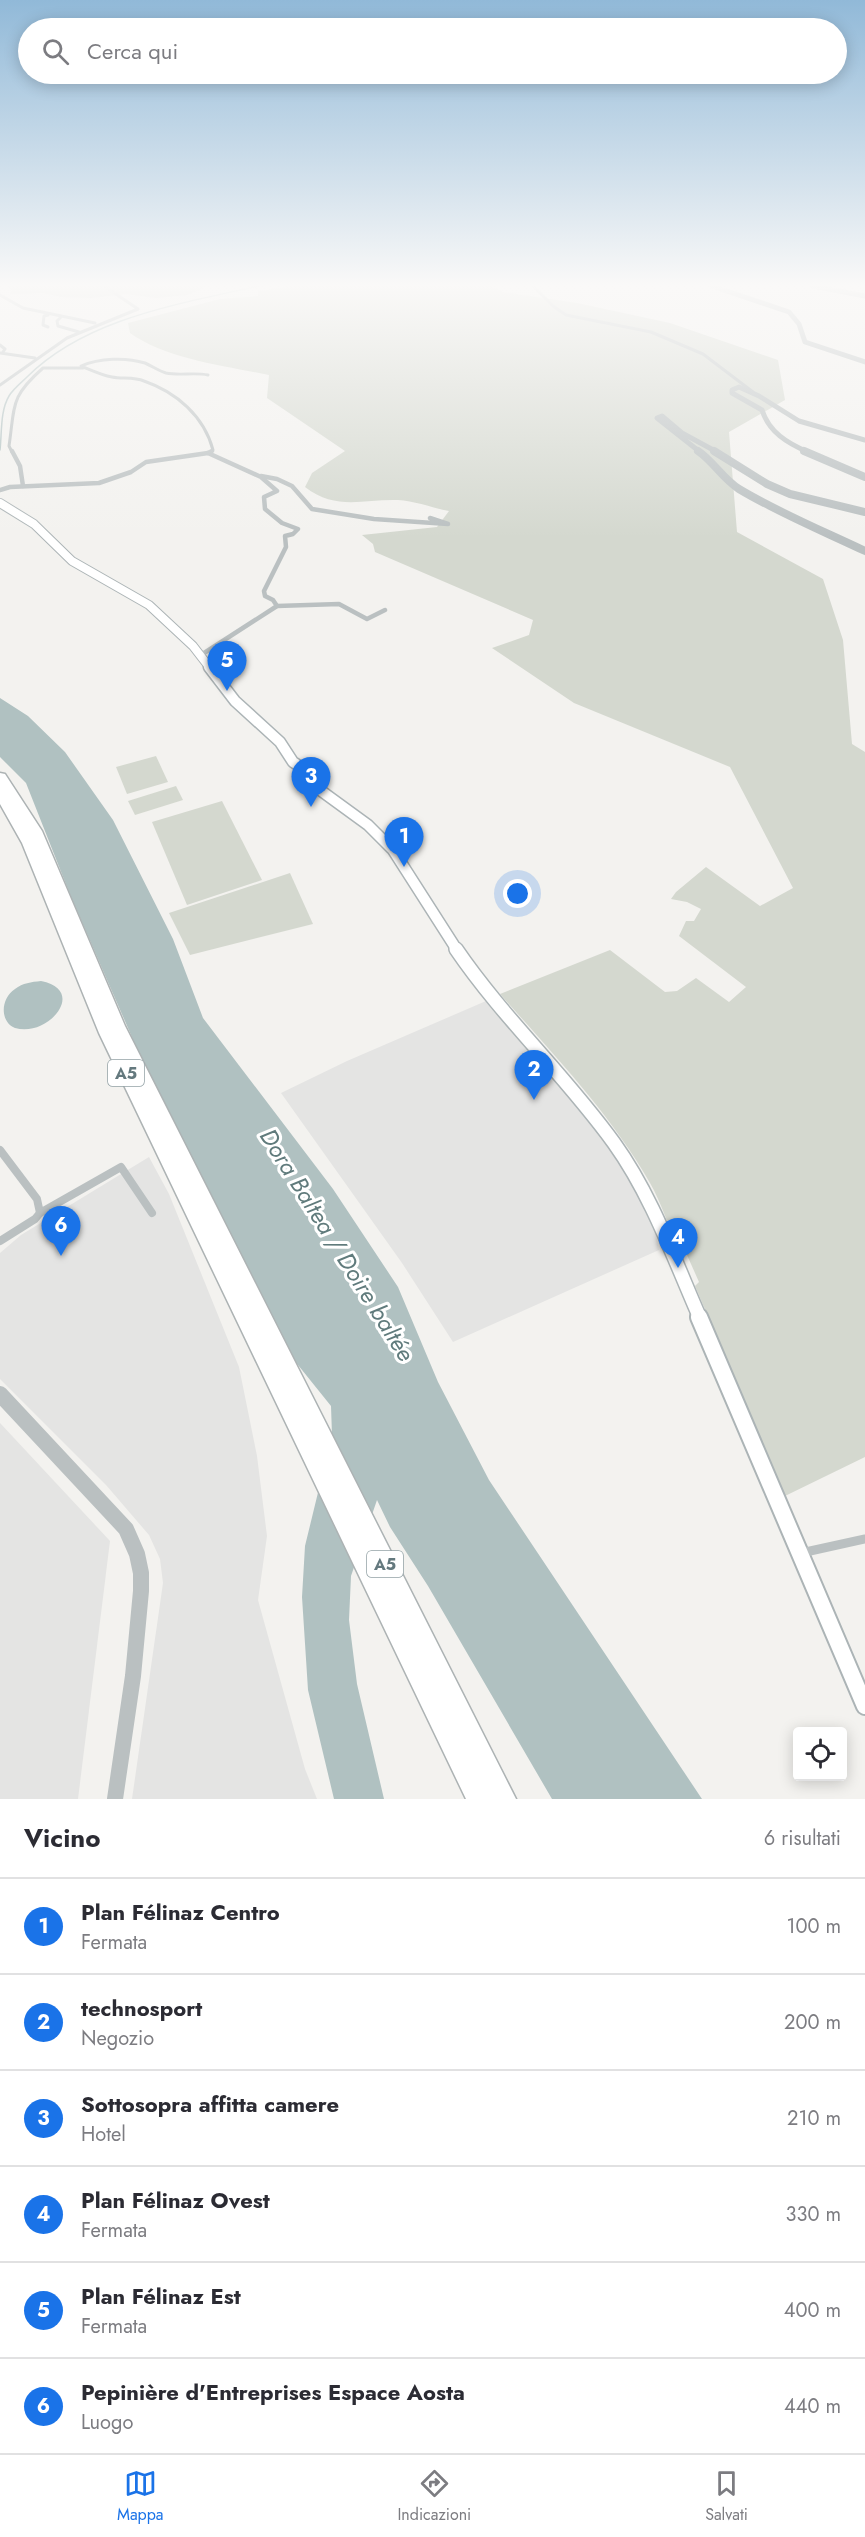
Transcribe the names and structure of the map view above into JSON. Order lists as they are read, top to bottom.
{
  "streets": {
    "highway": ["A5"]
  },
  "water": ["Dora Baltea / Doire baltée"],
  "page": {
    "search": "Cerca qui",
    "pins": [
      "5",
      "3",
      "1",
      "2",
      "6",
      "4"
    ],
    "heading": ["Vicino", "6 risultati"],
    "list": [
      {
        "mark": "1",
        "name": "Plan Félinaz Centro",
        "note": "Fermata",
        "value": "100 m"
      },
      {
        "mark": "2",
        "name": "technosport",
        "note": "Negozio",
        "value": "200 m"
      },
      {
        "mark": "3",
        "name": "Sottosopra affitta camere",
        "note": "Hotel",
        "value": "210 m"
      },
      {
        "mark": "4",
        "name": "Plan Félinaz Ovest",
        "note": "Fermata",
        "value": "330 m"
      },
      {
        "mark": "5",
        "name": "Plan Félinaz Est",
        "note": "Fermata",
        "value": "400 m"
      },
      {
        "mark": "6",
        "name": "Pepinière d'Entreprises Espace Aosta",
        "note": "Luogo",
        "value": "440 m"
      }
    ],
    "nav": ["Mappa", "Indicazioni", "Salvati"]
  }
}
